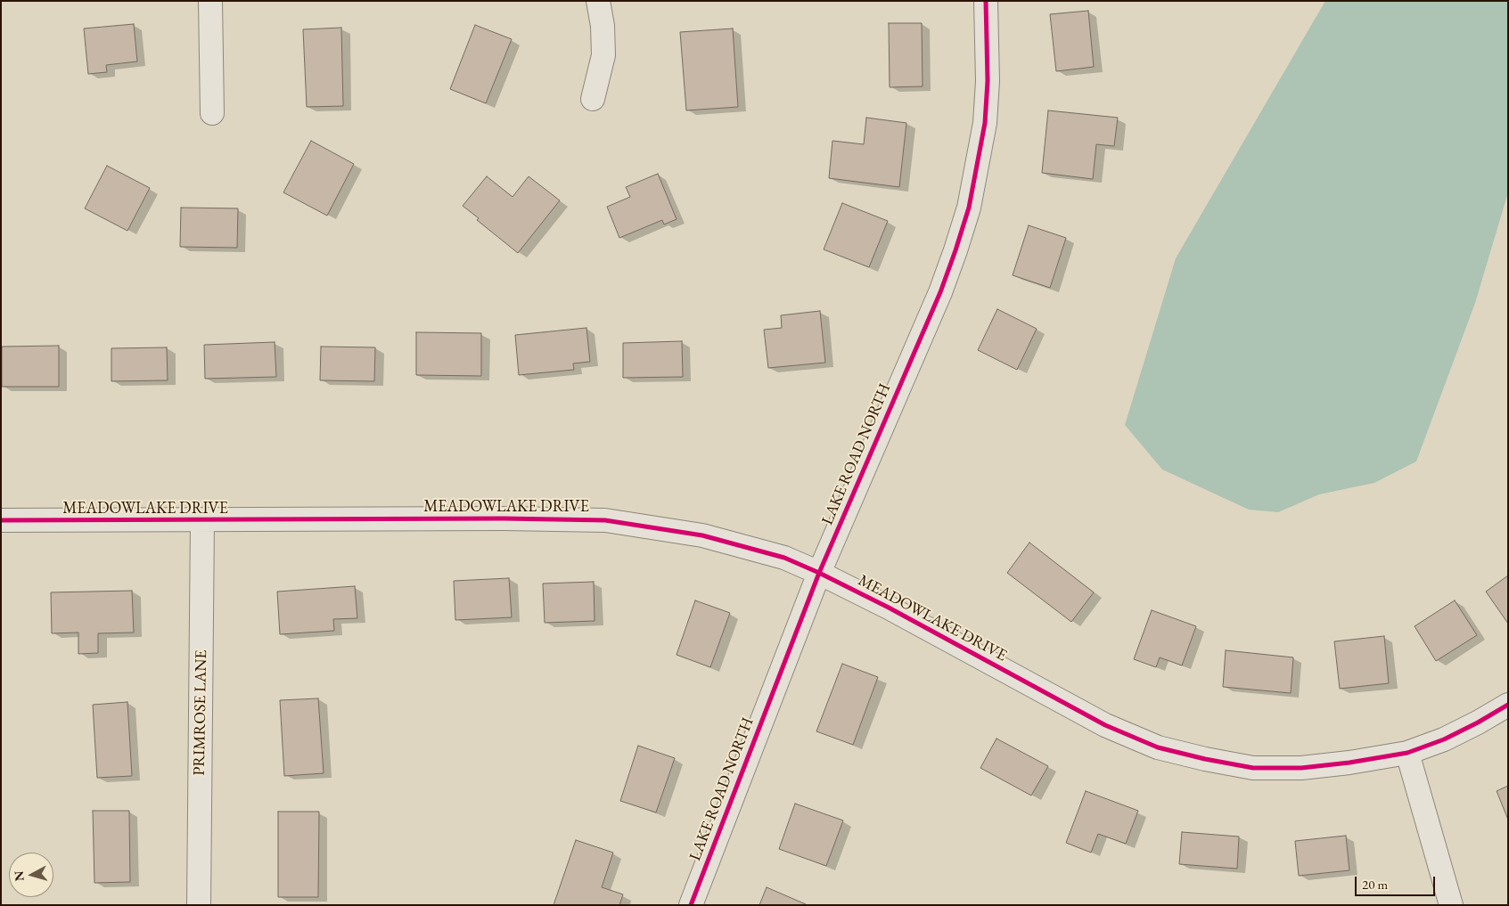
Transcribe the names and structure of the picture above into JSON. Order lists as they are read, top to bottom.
{
  "streets": {
    "street": ["LAKE ROAD NORTH", "MEADOWLAKE DRIVE", "PRIMROSE LANE"]
  },
  "crossings": [
    ["LAKE ROAD NORTH", "MEADOWLAKE DRIVE"],
    ["MEADOWLAKE DRIVE", "PRIMROSE LANE"]
  ],
  "scale_bar": "20 m",
  "north": "left"
}
